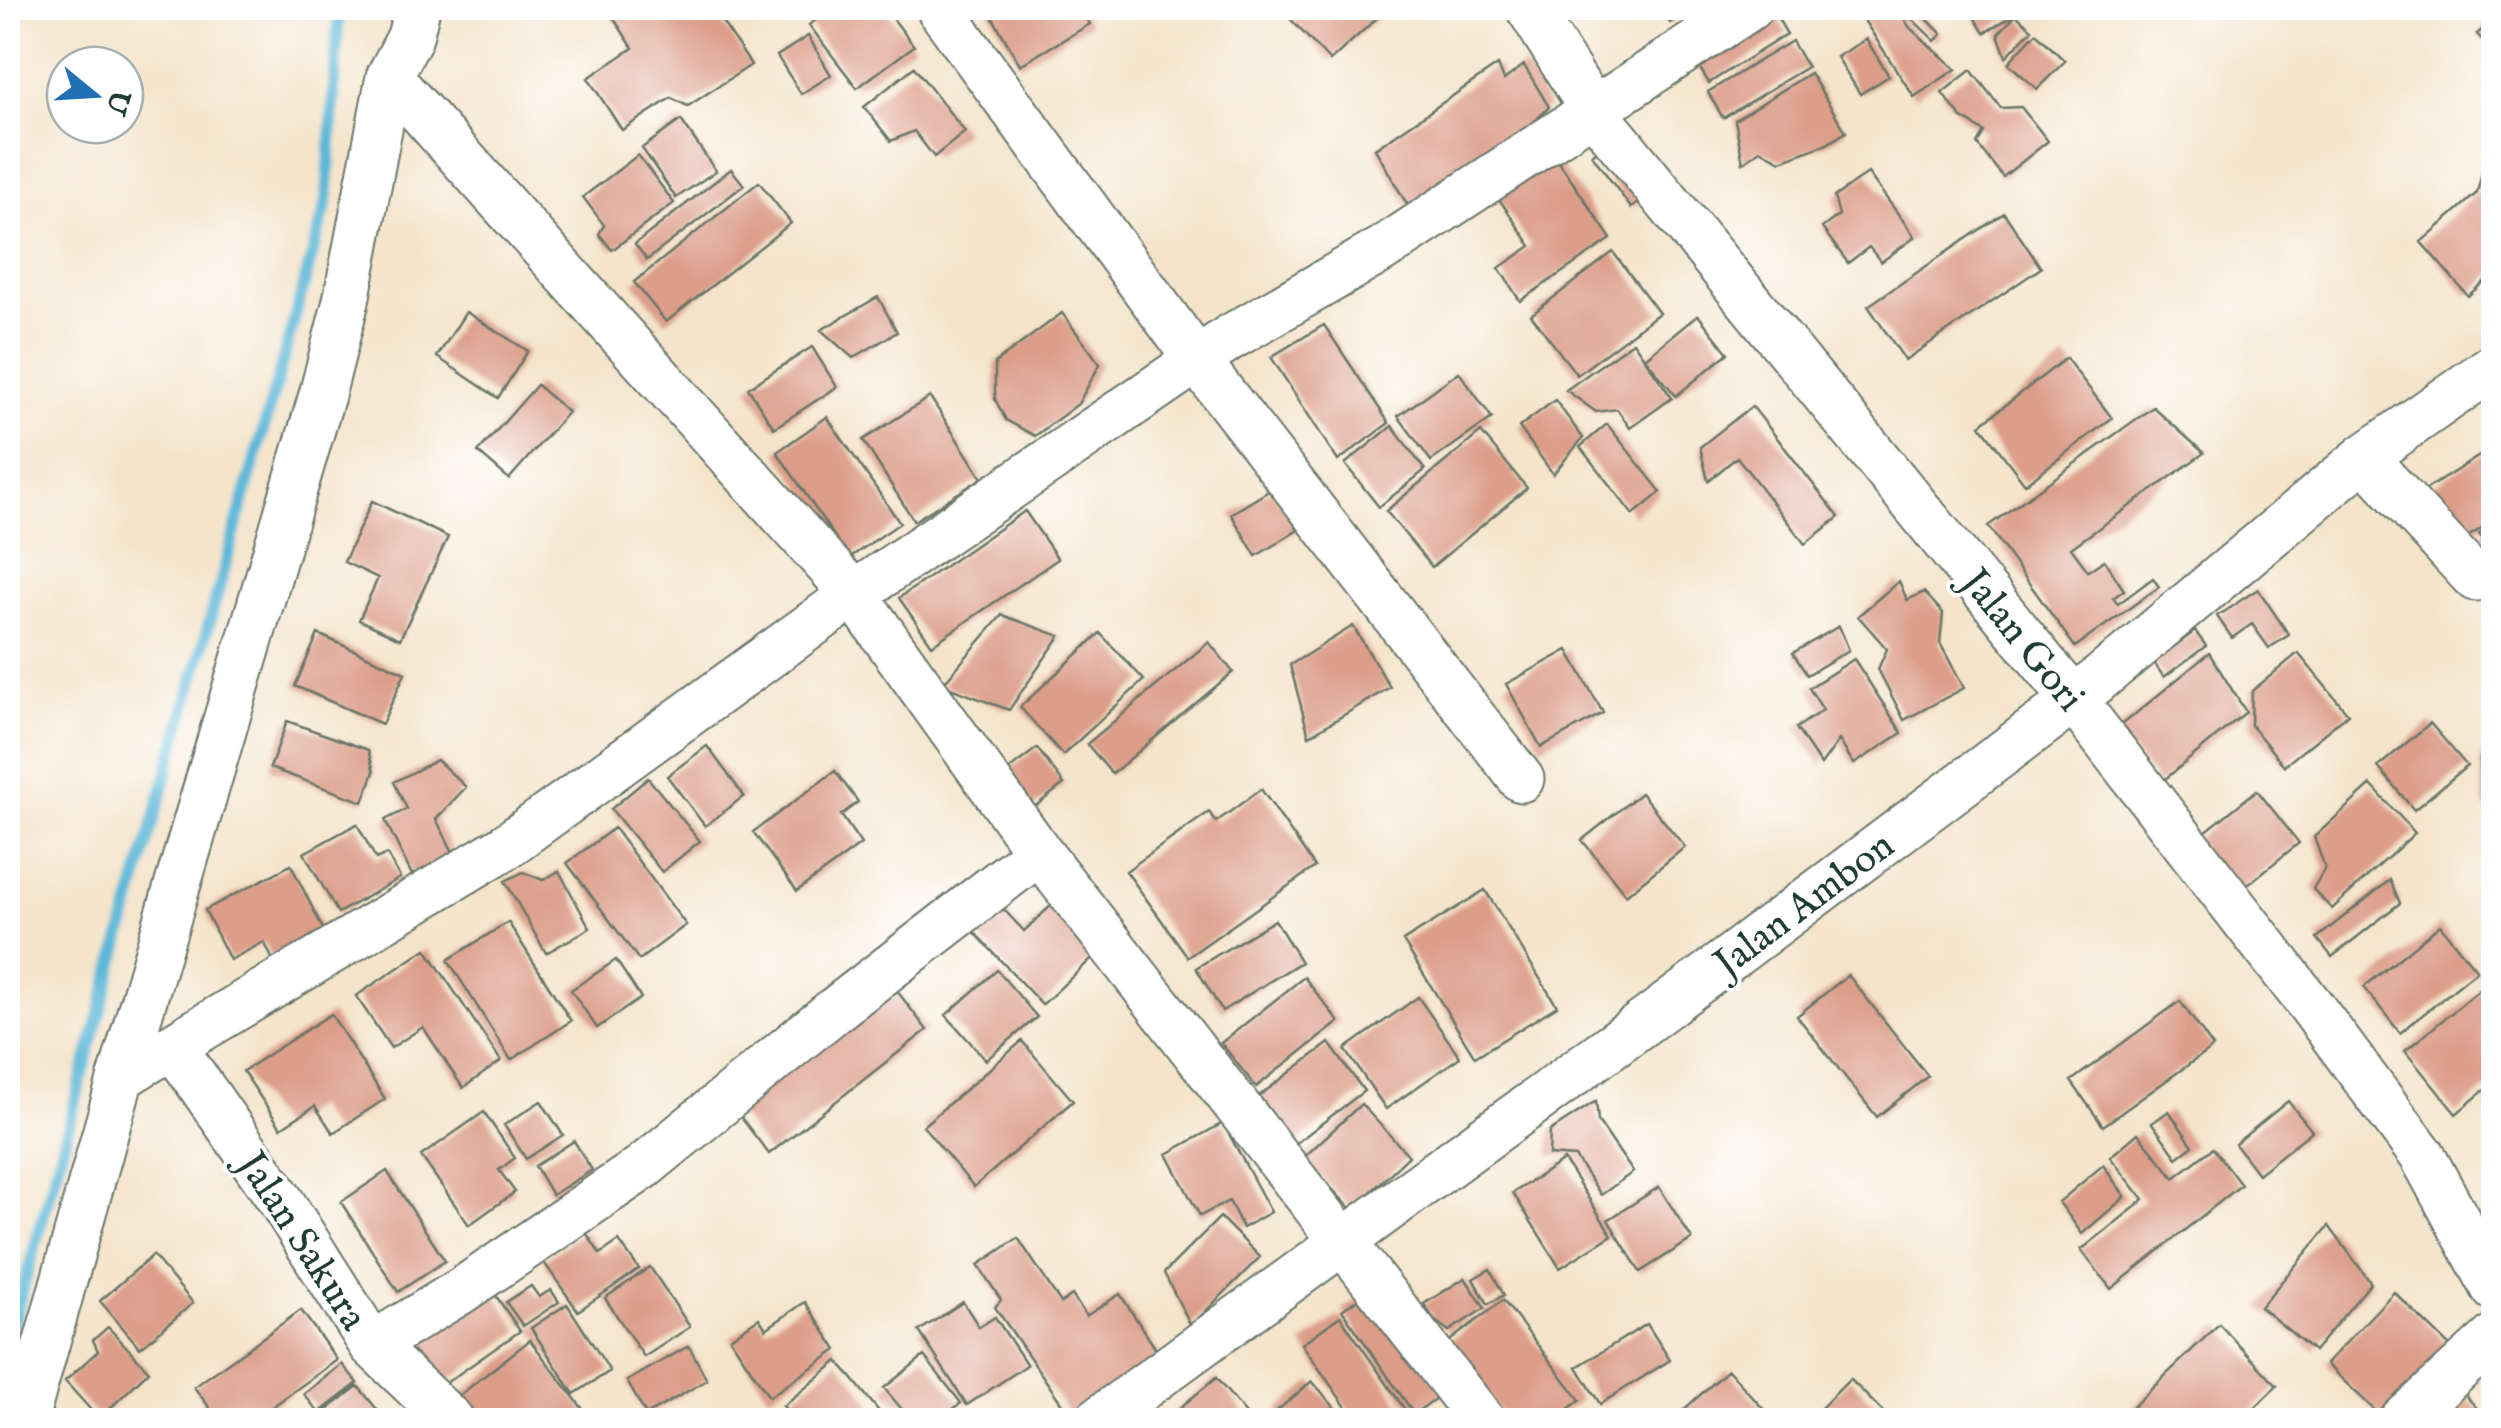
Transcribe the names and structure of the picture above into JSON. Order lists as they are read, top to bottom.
{
  "streets": {
    "street": ["Jalan Gori", "Jalan Ambon", "Jalan Sakura"]
  },
  "crossings": [
    ["Jalan Gori", "Jalan Ambon"]
  ],
  "north": "right"
}
